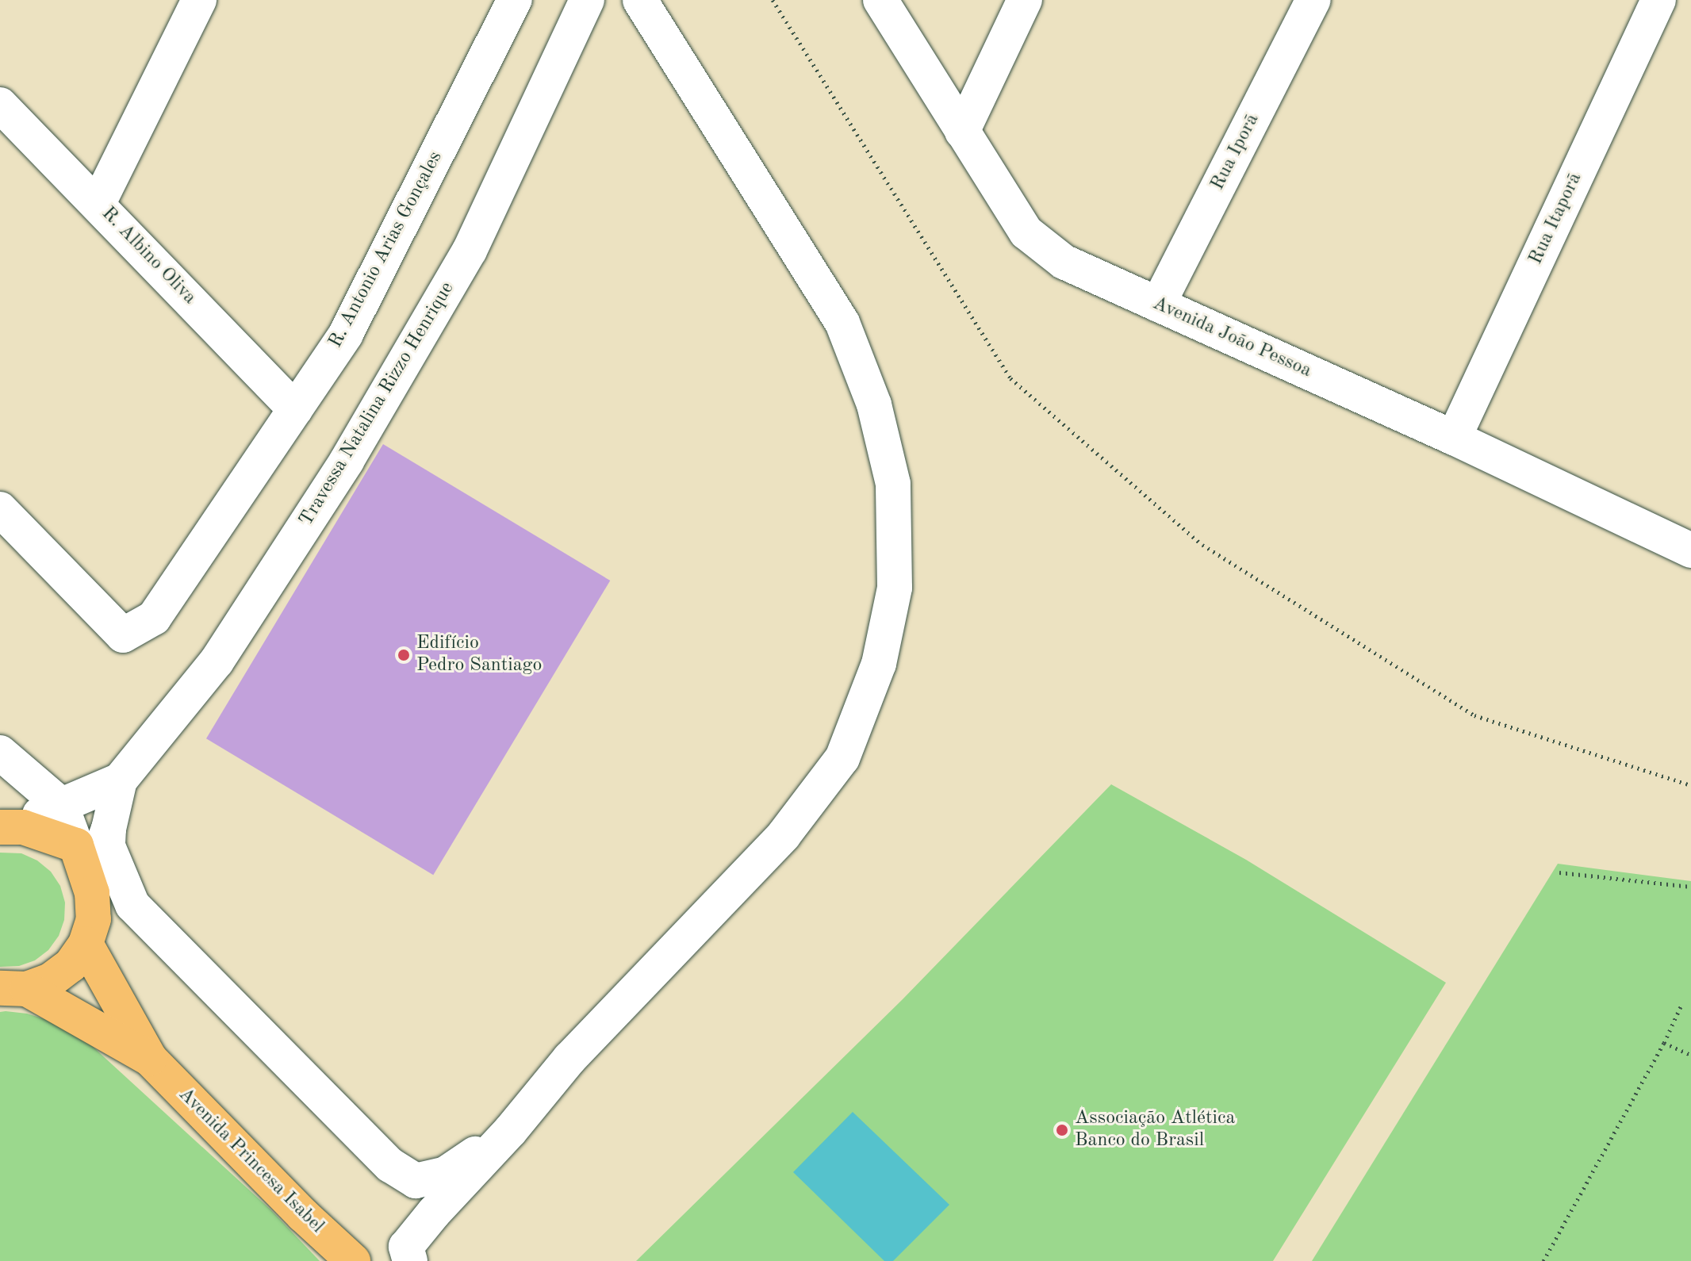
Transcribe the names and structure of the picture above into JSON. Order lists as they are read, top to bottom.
{
  "streets": {
    "main road": ["Avenida Princesa Isabel"],
    "street": [
      "Rua Iporã",
      "Rua Itaporã",
      "R. Antonio Arias Gonçales",
      "R. Albino Oliva",
      "Avenida João Pessoa",
      "Travessa Natalina Rizzo Henrique"
    ]
  },
  "crossings": [
    ["Rua Iporã", "Avenida João Pessoa"],
    ["Rua Itaporã", "Avenida João Pessoa"],
    ["R. Antonio Arias Gonçales", "R. Albino Oliva"]
  ],
  "places": ["Edifício Pedro Santiago", "Associação Atlética Banco do Brasil"]
}
